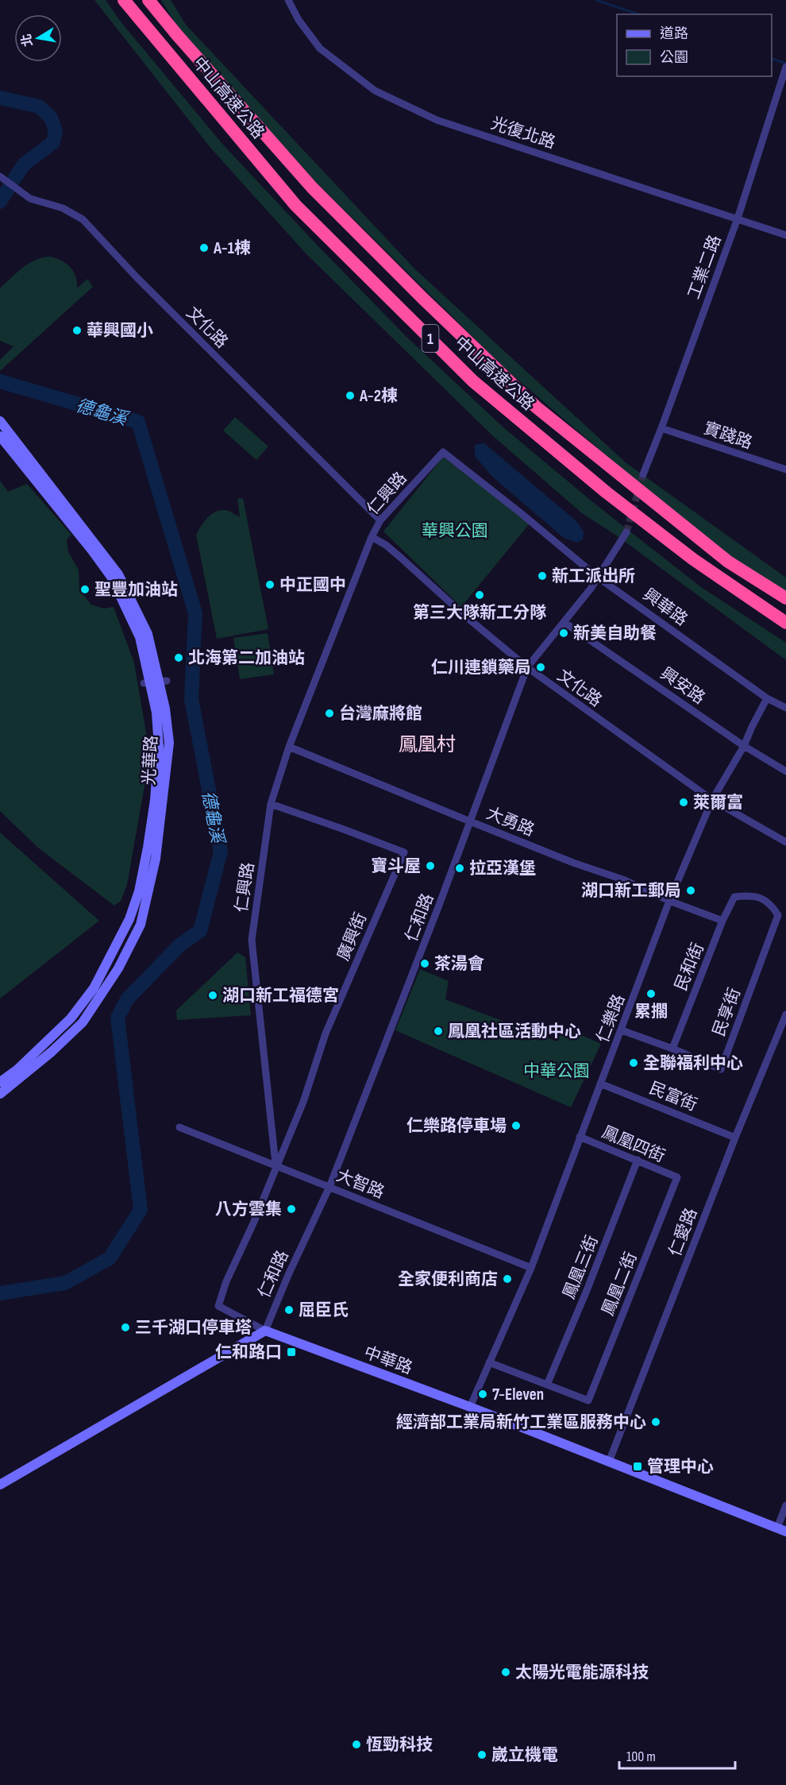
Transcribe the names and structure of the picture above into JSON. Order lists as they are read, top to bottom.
{
  "streets": {
    "highway": ["中山高速公路", "1"],
    "street": [
      "光復北路",
      "工業二路",
      "文化路",
      "實踐路",
      "仁興路",
      "興華路",
      "興安路",
      "光華路",
      "大勇路",
      "仁和路",
      "廣興街",
      "民和街",
      "民享街",
      "仁樂路",
      "民富街",
      "鳳凰四街",
      "大智路",
      "仁愛路",
      "鳳凰三街",
      "鳳凰二街",
      "中華路"
    ]
  },
  "crossings": [
    ["光復北路", "工業二路"],
    ["工業二路", "實踐路"],
    ["文化路", "仁興路"],
    ["文化路", "仁和路"],
    ["文化路", "仁樂路"],
    ["仁興路", "興華路"],
    ["仁興路", "大勇路"],
    ["仁興路", "仁和路"],
    ["仁興路", "廣興街"],
    ["仁興路", "大智路"],
    ["仁興路", "中華路"],
    ["興華路", "仁和路"],
    ["興華路", "仁樂路"],
    ["興安路", "仁和路"],
    ["興安路", "仁樂路"],
    ["大勇路", "仁和路"],
    ["大勇路", "民和街"],
    ["大勇路", "仁樂路"],
    ["仁和路", "大智路"],
    ["仁和路", "中華路"],
    ["廣興街", "大智路"],
    ["民和街", "民享街"],
    ["民享街", "仁樂路"],
    ["仁樂路", "民富街"],
    ["仁樂路", "鳳凰四街"],
    ["仁樂路", "大智路"],
    ["仁樂路", "中華路"],
    ["民富街", "仁愛路"],
    ["鳳凰四街", "鳳凰三街"],
    ["鳳凰四街", "鳳凰二街"],
    ["仁愛路", "中華路"],
    ["鳳凰三街", "鳳凰二街"]
  ],
  "districts": ["鳳凰村"],
  "water": ["德龜溪"],
  "parks": ["華興公園", "中華公園"],
  "places": {
    "other": [
      "A-1棟",
      "華興國小",
      "A-2棟",
      "新工派出所",
      "中正國中",
      "聖豐加油站",
      "第三大隊新工分隊",
      "新美自助餐",
      "北海第二加油站",
      "仁川連鎖藥局",
      "台灣麻將館",
      "萊爾富",
      "寶斗屋",
      "拉亞漢堡",
      "湖口新工郵局",
      "茶湯會",
      "累擱",
      "湖口新工福德宮",
      "鳳凰社區活動中心",
      "全聯福利中心",
      "仁樂路停車場",
      "八方雲集",
      "全家便利商店",
      "屈臣氏",
      "三千湖口停車塔",
      "7-Eleven",
      "經濟部工業局新竹工業區服務中心",
      "太陽光電能源科技",
      "恆勁科技",
      "崴立機電"
    ],
    "transit": ["仁和路口", "管理中心"]
  },
  "legend": ["道路", "公園"],
  "scale_bar": "100 m",
  "north": "left"
}
